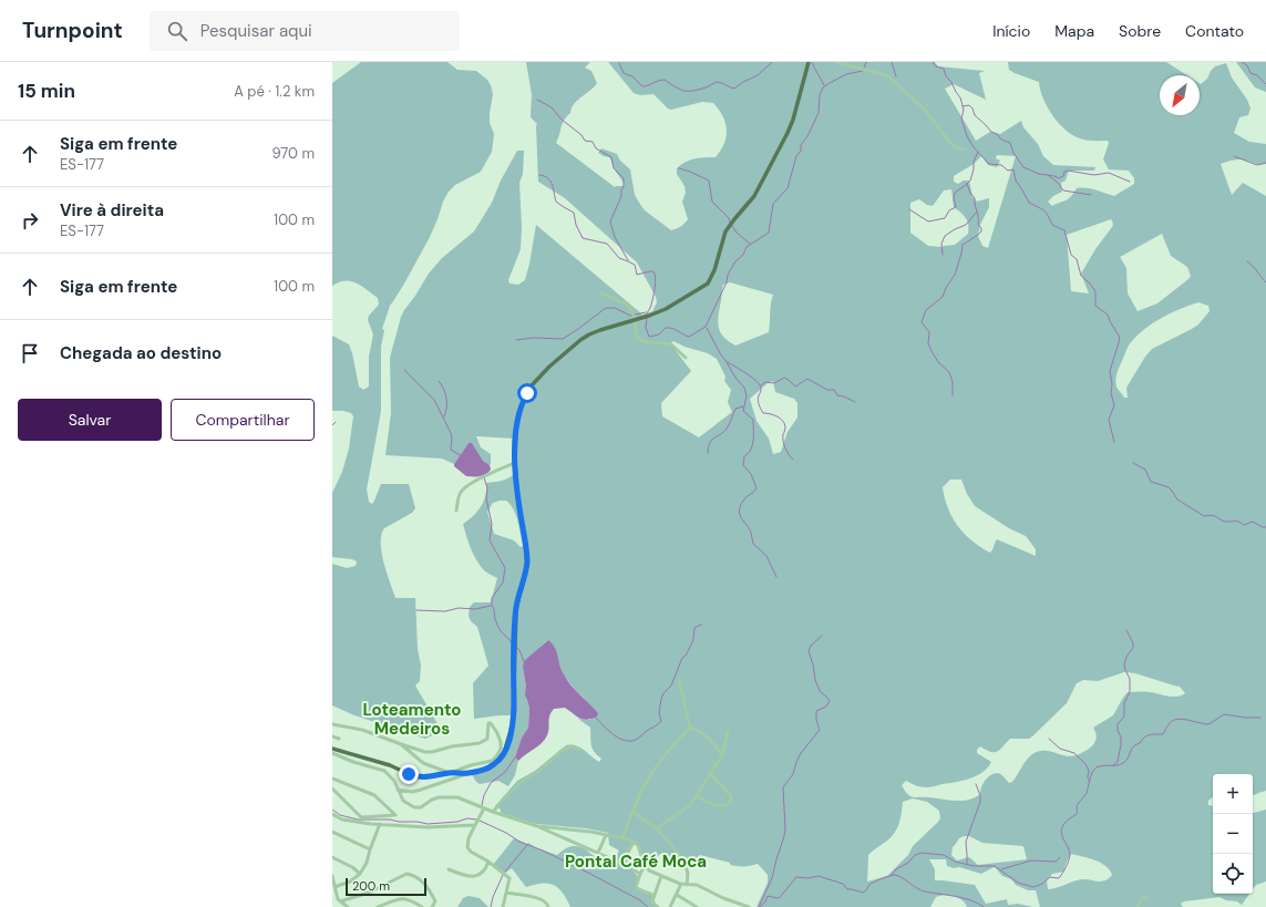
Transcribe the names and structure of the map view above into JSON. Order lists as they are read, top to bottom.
{
  "districts": ["Loteamento Medeiros", "Pontal Café Moca"],
  "scale_bar": "200 m",
  "north": "bottom left",
  "page": {
    "header": "Turnpoint",
    "search": "Pesquisar aqui",
    "nav": [
      "Início",
      "Mapa",
      "Sobre",
      "Contato"
    ],
    "heading": ["15 min", "A pé · 1.2 km"],
    "list": [
      ["Siga em frente", "ES-177", "970 m"],
      ["Vire à direita", "ES-177", "100 m"],
      ["Siga em frente", "100 m"],
      "Chegada ao destino"
    ],
    "buttons": ["Salvar", "Compartilhar"],
    "map_buttons": ["+", "−"],
    "scale": "200 m"
  }
}
